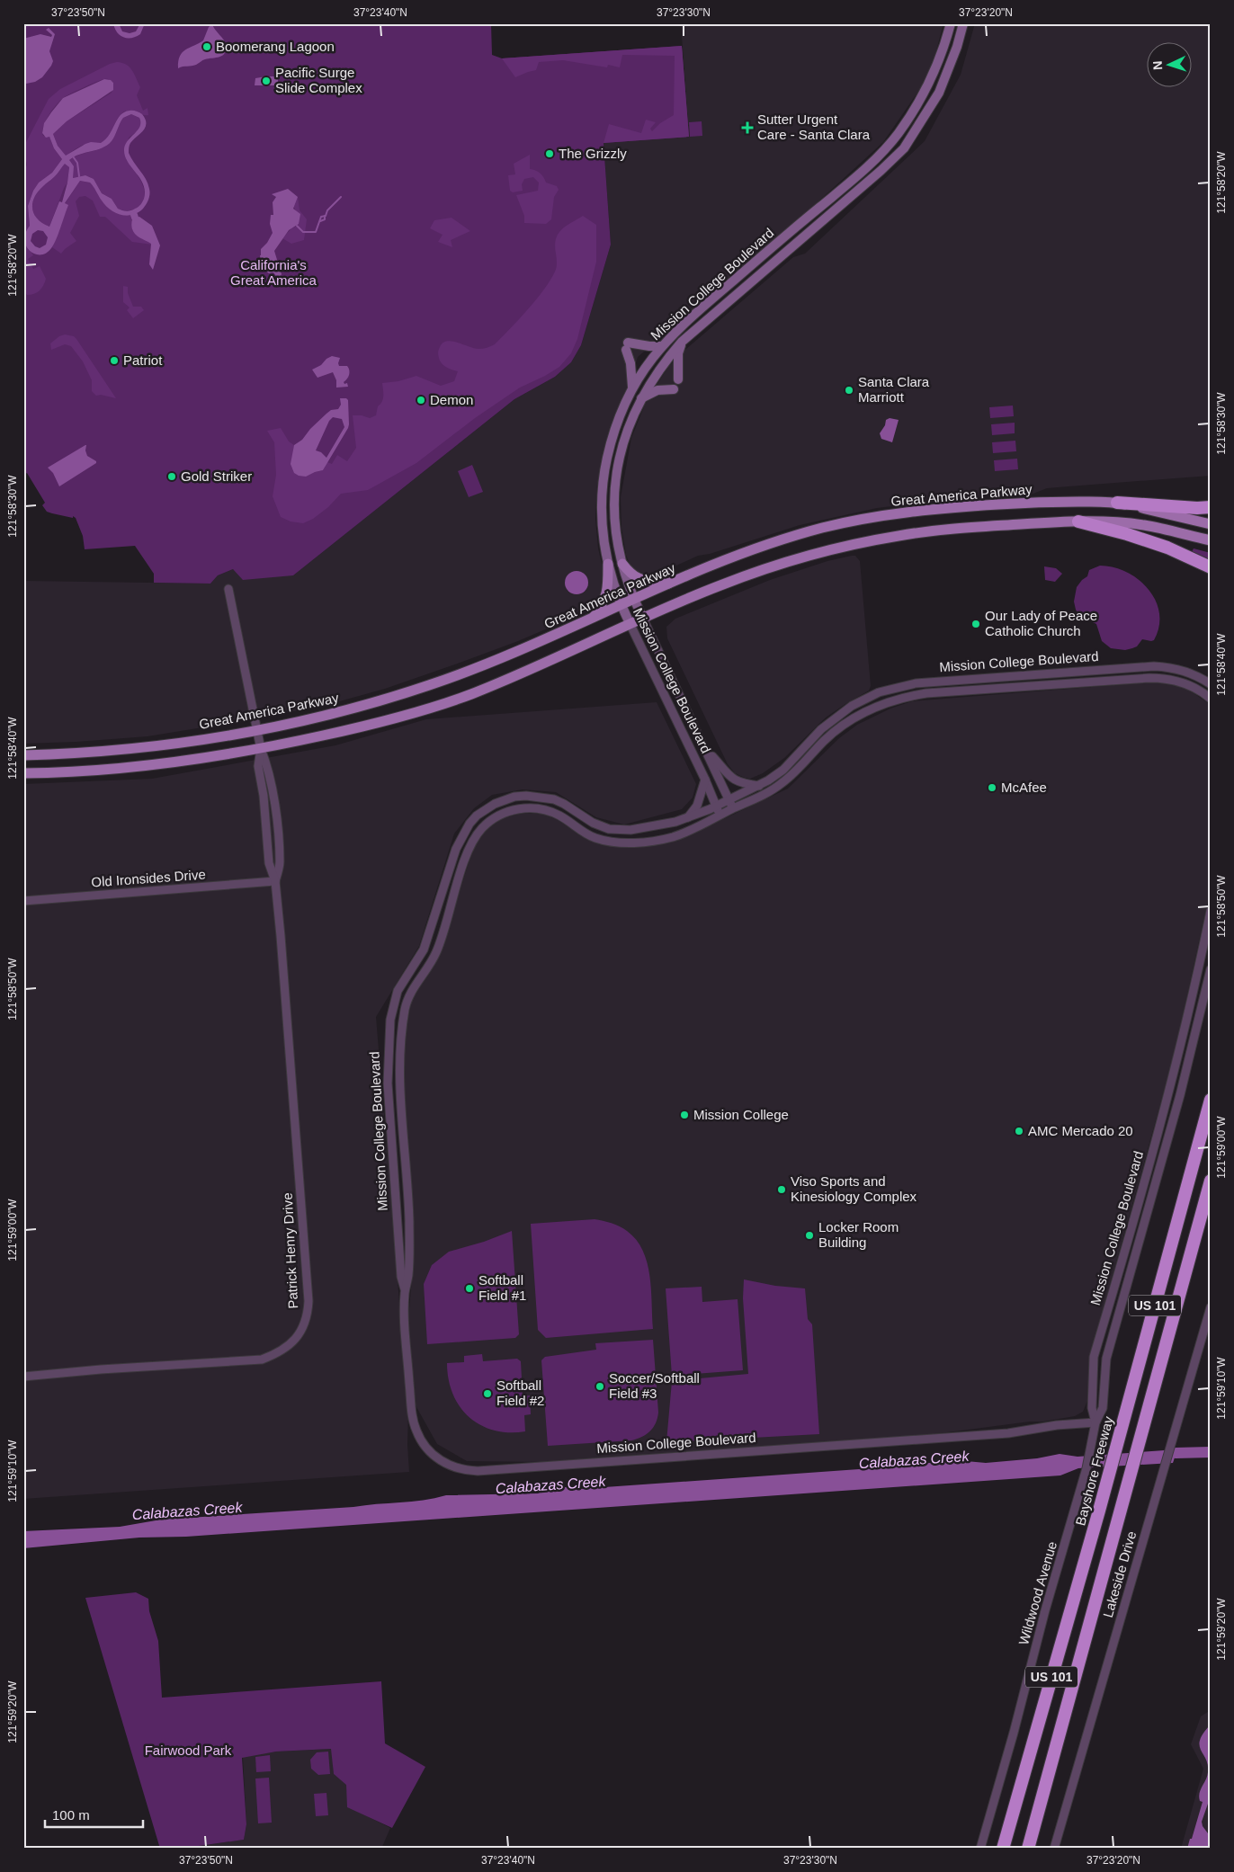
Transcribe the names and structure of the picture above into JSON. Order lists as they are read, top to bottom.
{
  "streets": {
    "highway": ["US 101", "Bayshore Freeway"],
    "main road": ["Mission College Boulevard", "Great America Parkway"],
    "street": [
      "Old Ironsides Drive",
      "Patrick Henry Drive",
      "Lakeside Drive",
      "Wildwood Avenue"
    ]
  },
  "crossings": [
    ["Mission College Boulevard", "Great America Parkway"],
    ["Mission College Boulevard", "Wildwood Avenue"],
    ["Great America Parkway", "Patrick Henry Drive"],
    ["Old Ironsides Drive", "Patrick Henry Drive"]
  ],
  "water": ["Calabazas Creek"],
  "parks": ["California's Great America", "Fairwood Park"],
  "places": {
    "other": [
      "Boomerang Lagoon",
      "Pacific Surge Slide Complex",
      "The Grizzly",
      "Patriot",
      "Santa Clara Marriott",
      "Demon",
      "Gold Striker",
      "Our Lady of Peace Catholic Church",
      "McAfee",
      "Mission College",
      "AMC Mercado 20",
      "Viso Sports and Kinesiology Complex",
      "Locker Room Building",
      "Softball Field #1",
      "Soccer/Softball Field #3",
      "Softball Field #2"
    ],
    "health": ["Sutter Urgent Care - Santa Clara"]
  },
  "scale_bar": "100 m",
  "north": "left",
  "coordinates": [
    "37°23'50\"N",
    "37°23'40\"N",
    "37°23'30\"N",
    "37°23'20\"N",
    "121°58'20\"W",
    "121°58'30\"W",
    "121°58'40\"W",
    "121°58'50\"W",
    "121°59'00\"W",
    "121°59'10\"W",
    "121°59'20\"W"
  ]
}
